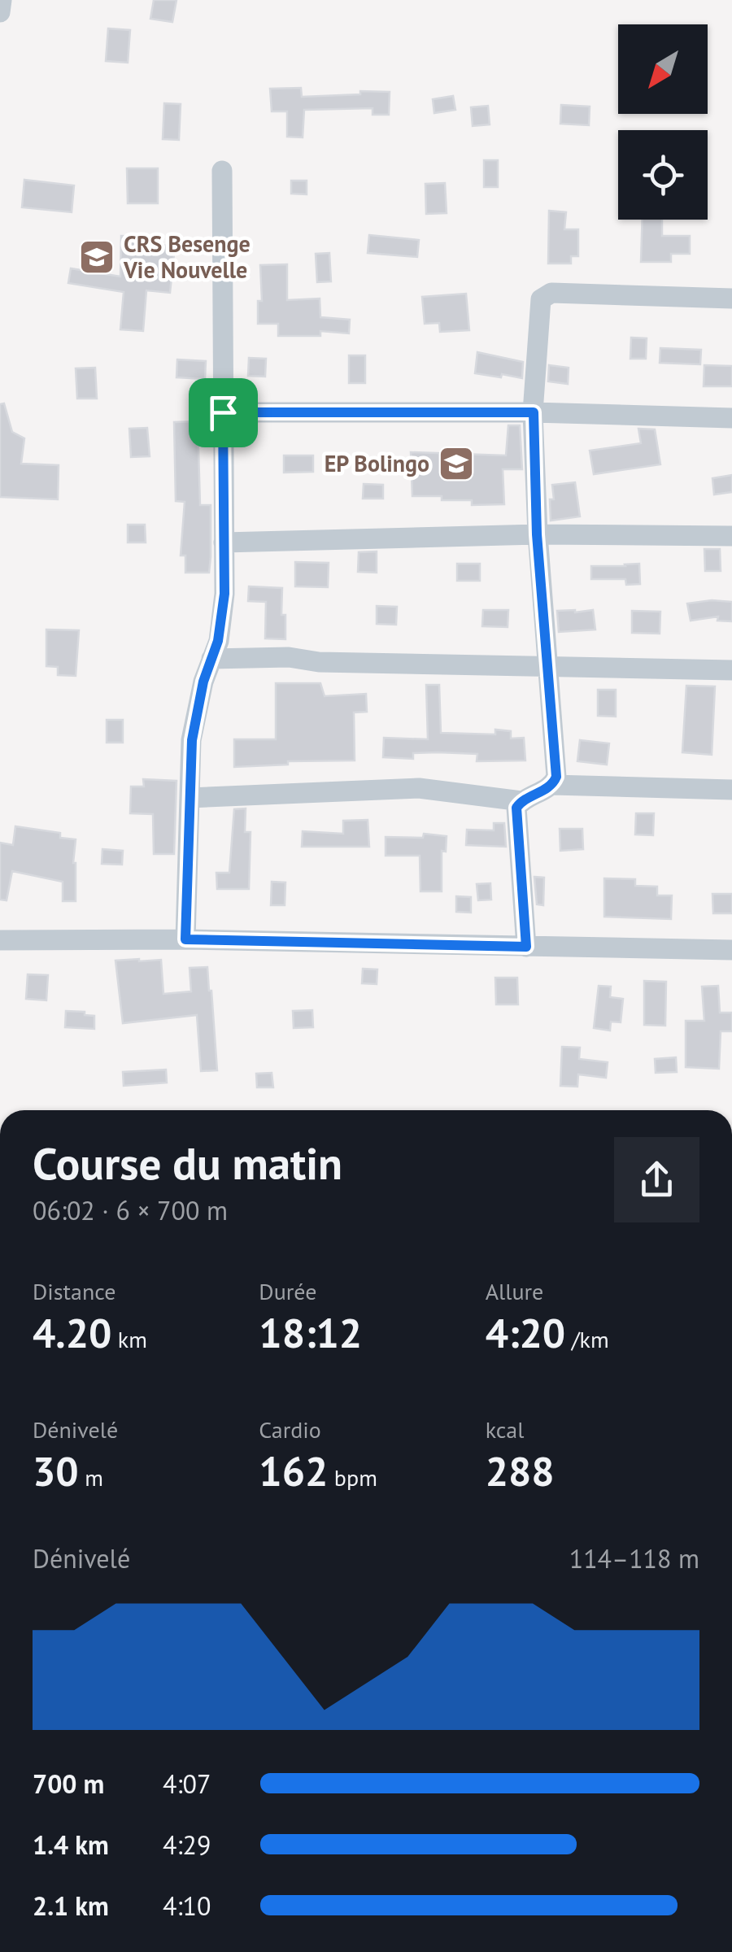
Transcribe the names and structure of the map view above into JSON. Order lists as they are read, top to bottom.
{
  "places": {
    "school or university": ["CRS Besenge Vie Nouvelle", "EP Bolingo"]
  },
  "north": "bottom left",
  "page": {
    "heading": ["Course du matin", "06:02 · 6 × 700 m"],
    "stats": [
      ["Distance", "4.20 km"],
      ["Durée", "18:12"],
      ["Allure", "4:20 /km"],
      ["Dénivelé", "30 m"],
      ["Cardio", "162 bpm"],
      ["kcal", "288"]
    ],
    "chart": ["Dénivelé", "114–118 m"],
    "list": [
      {
        "name": "700 m",
        "note": "4:07"
      },
      {
        "name": "1.4 km",
        "note": "4:29"
      },
      {
        "name": "2.1 km",
        "note": "4:10"
      }
    ]
  }
}
